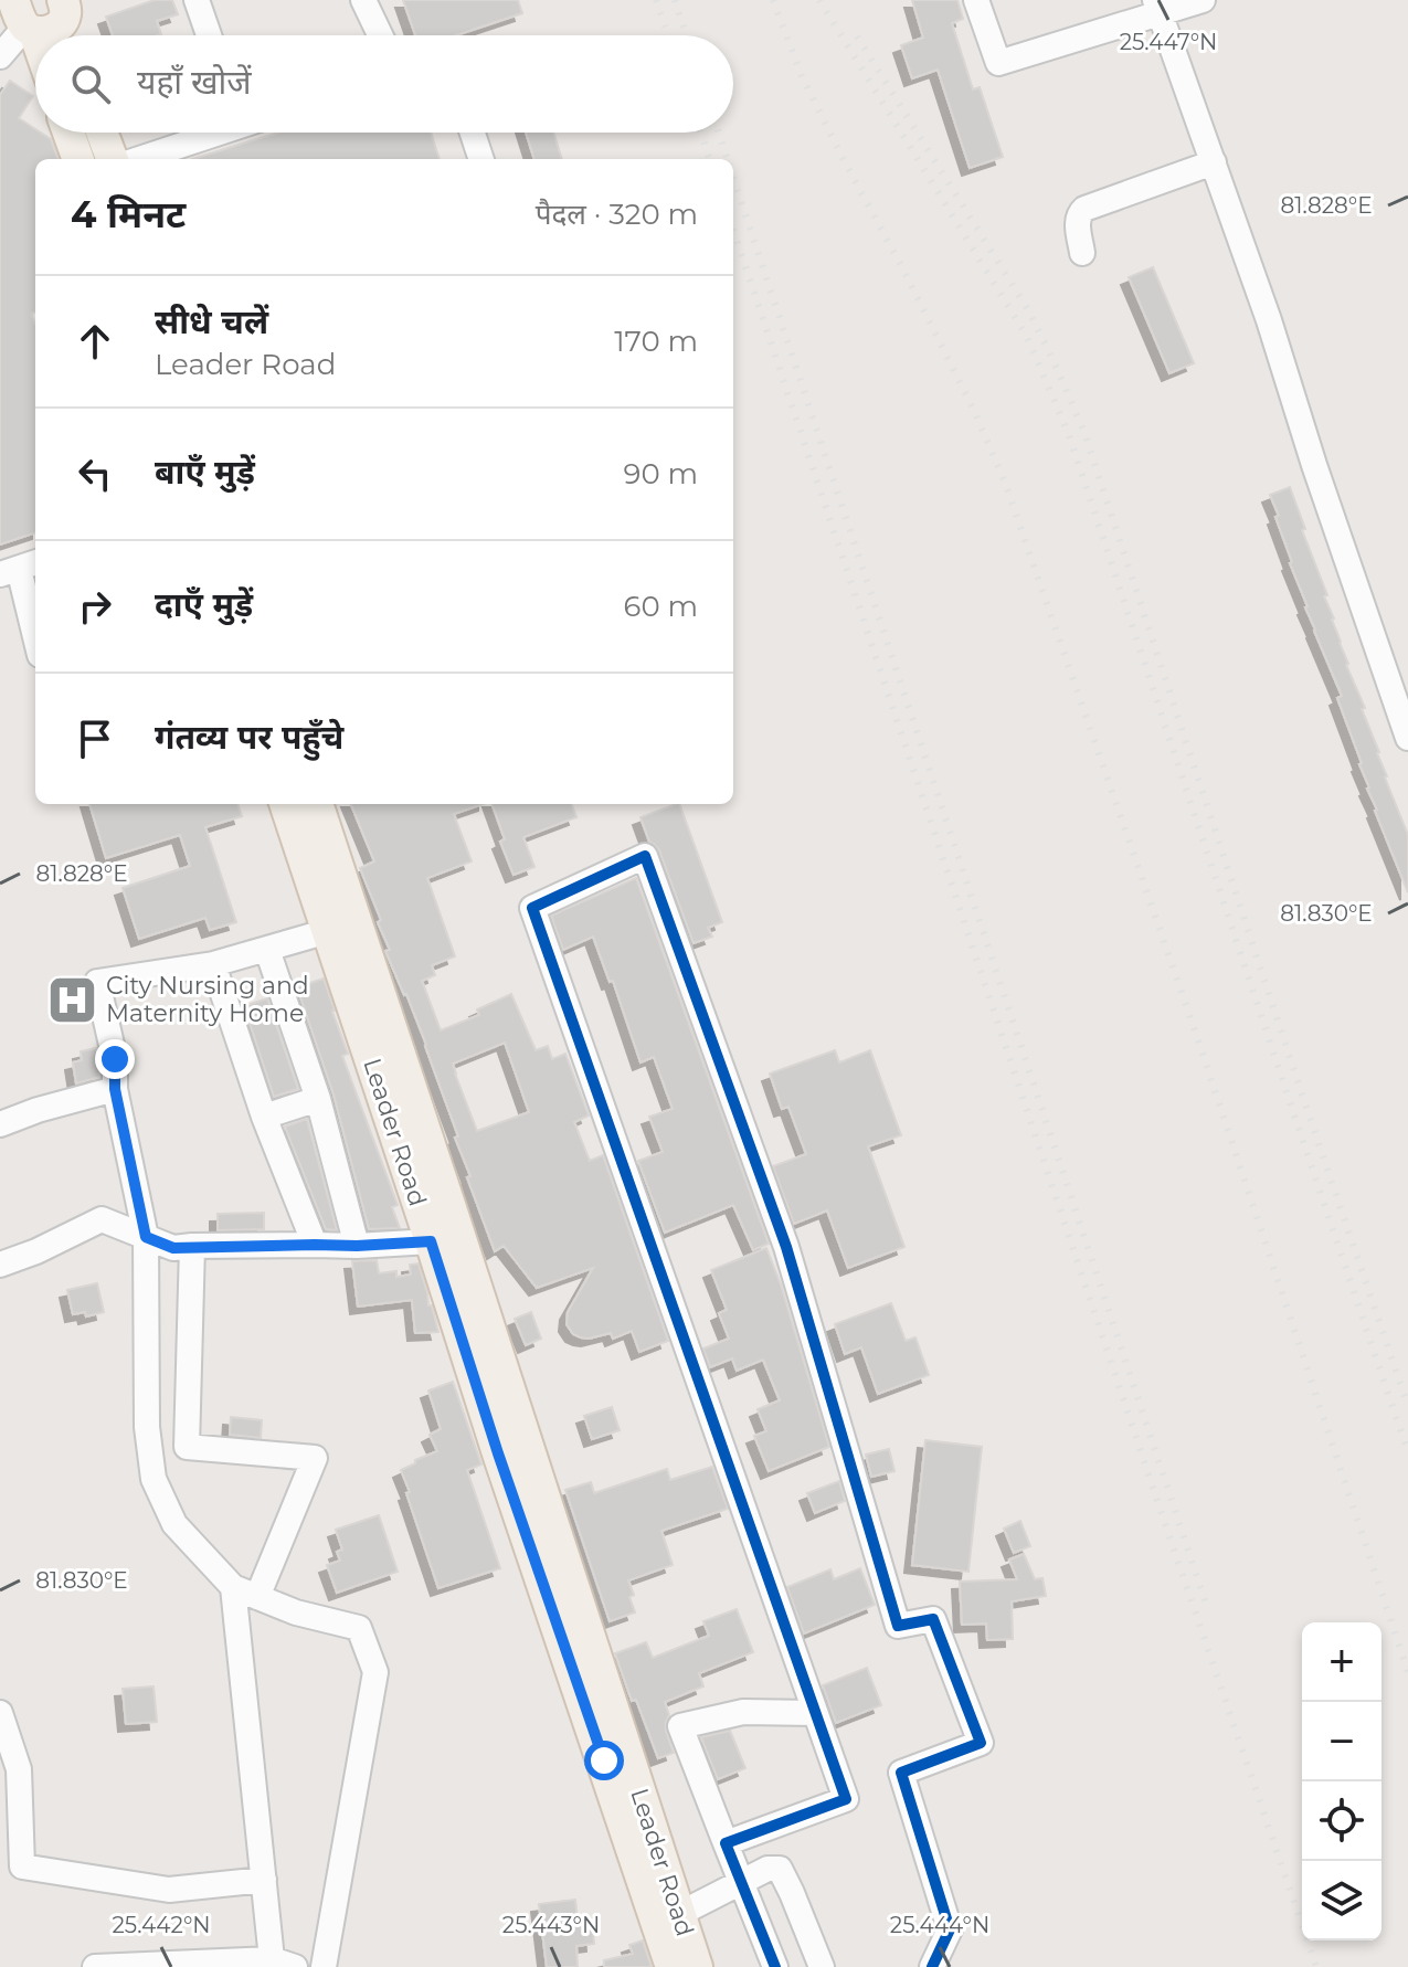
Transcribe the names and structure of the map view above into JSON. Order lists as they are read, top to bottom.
{
  "streets": {
    "main road": ["Leader Road"]
  },
  "places": {
    "hospital": ["City Nursing and Maternity Home"]
  },
  "page": {
    "search": "यहाँ खोजें",
    "heading": ["4 मिनट", "पैदल · 320 m"],
    "list": [
      ["सीधे चलें", "Leader Road", "170 m"],
      ["बाएँ मुड़ें", "90 m"],
      ["दाएँ मुड़ें", "60 m"],
      "गंतव्य पर पहुँचे"
    ],
    "map_buttons": ["+", "−"]
  },
  "coordinates": [
    "25.447°N",
    "81.828°E",
    "81.830°E",
    "25.442°N",
    "25.443°N",
    "25.444°N"
  ]
}
